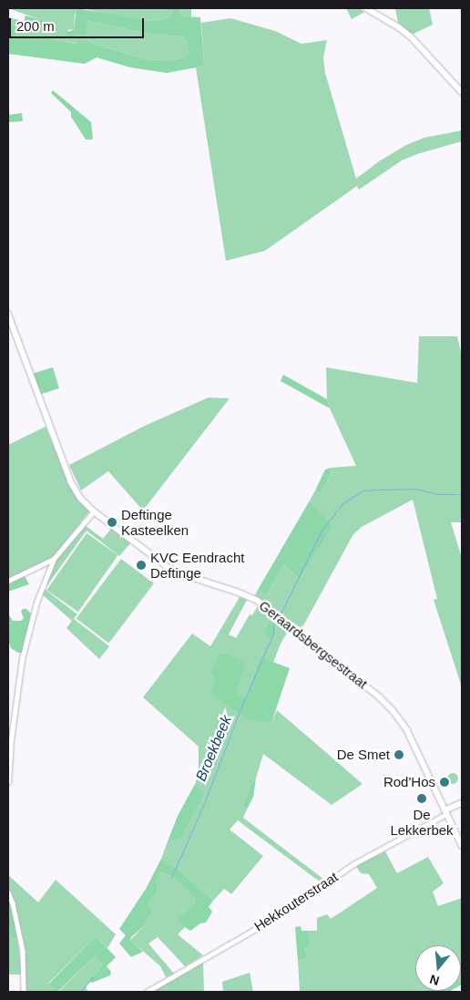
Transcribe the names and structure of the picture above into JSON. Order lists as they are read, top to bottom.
{
  "streets": {
    "street": ["Geraardsbergsestraat", "Hekkouterstraat"]
  },
  "crossings": [
    ["Geraardsbergsestraat", "Hekkouterstraat"]
  ],
  "water": ["Broekbeek"],
  "places": [
    "Deftinge Kasteelken",
    "KVC Eendracht Deftinge",
    "De Smet",
    "Rod'Hos",
    "De Lekkerbek"
  ],
  "scale_bar": "200 m",
  "north": "bottom"
}
